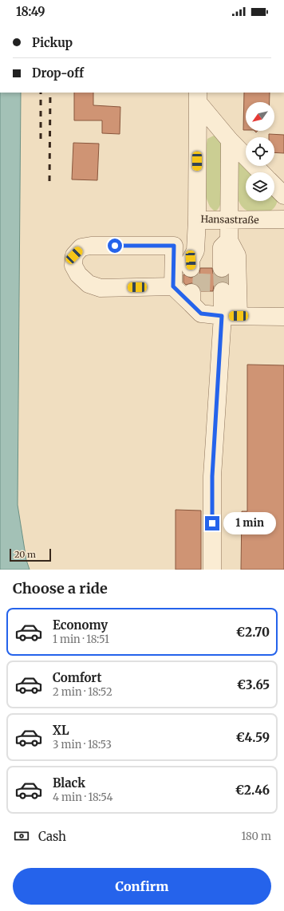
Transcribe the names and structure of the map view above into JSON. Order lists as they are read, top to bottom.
{
  "streets": {
    "street": ["Hansastraße"]
  },
  "scale_bar": "20 m",
  "north": "bottom left",
  "page": {
    "status": "18:49",
    "banner": ["Pickup", "Drop-off"],
    "bubble": "1 min",
    "scale": "20 m",
    "heading": "Choose a ride",
    "list": [
      {
        "name": "Economy",
        "note": "1 min · 18:51",
        "value": "€2.70"
      },
      {
        "name": "Comfort",
        "note": "2 min · 18:52",
        "value": "€3.65"
      },
      {
        "name": "XL",
        "note": "3 min · 18:53",
        "value": "€4.59"
      },
      {
        "name": "Black",
        "note": "4 min · 18:54",
        "value": "€2.46"
      }
    ],
    "pay": ["Cash", "180 m"],
    "buttons": "Confirm"
  }
}
